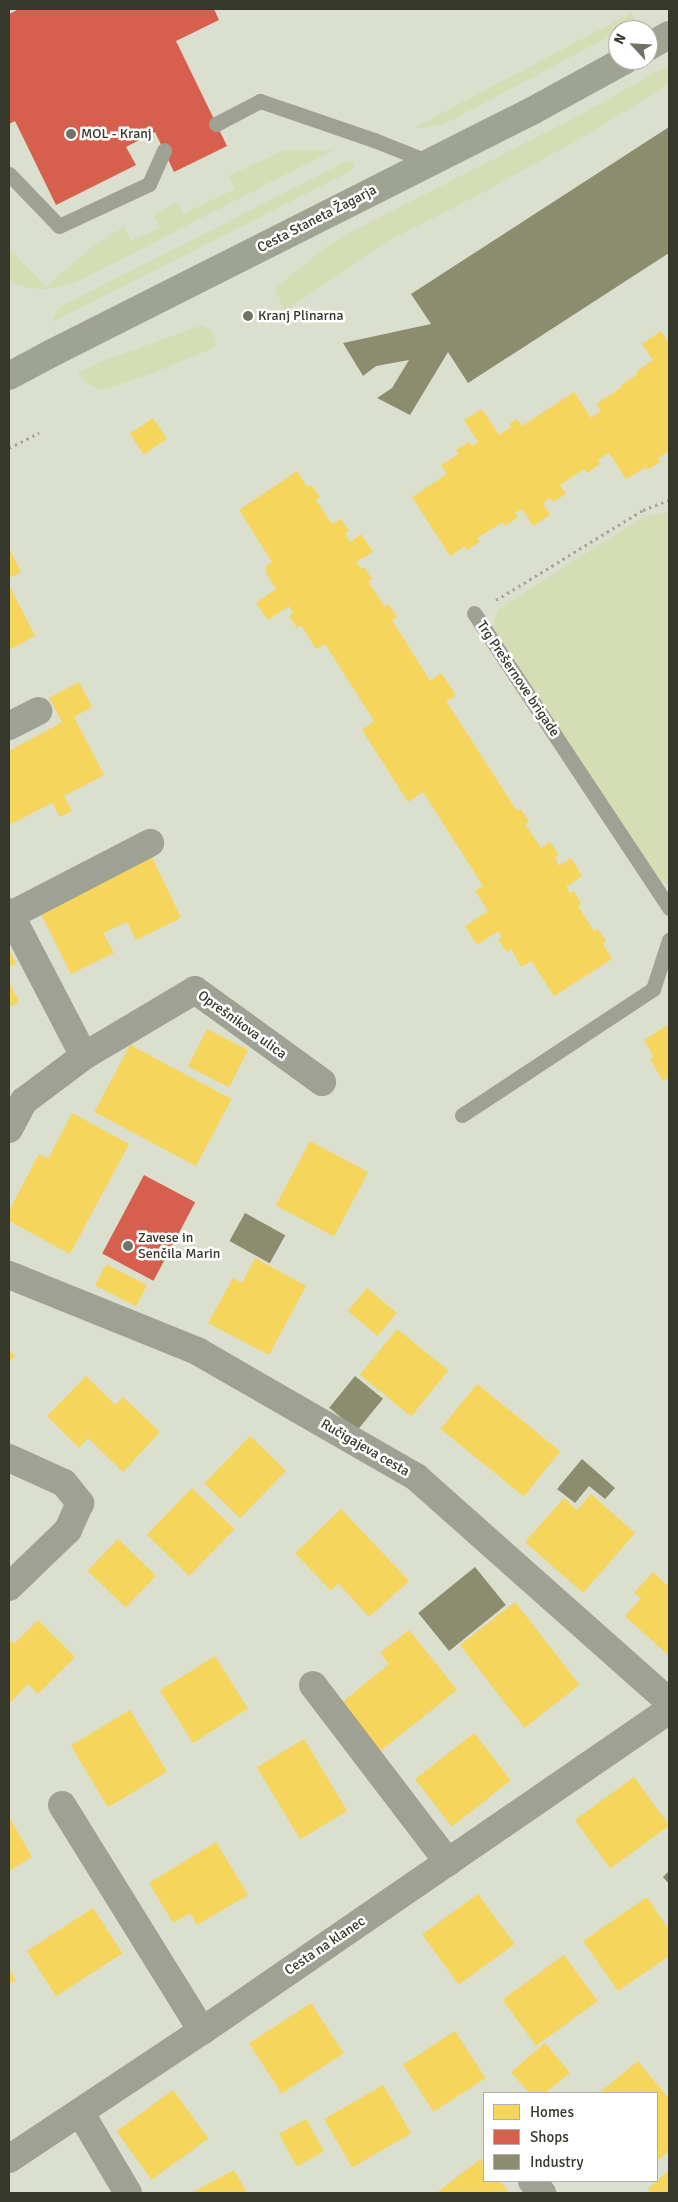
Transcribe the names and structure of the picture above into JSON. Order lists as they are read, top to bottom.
{
  "streets": {
    "main road": ["Cesta Staneta Žagarja"],
    "street": ["Oprešnikova ulica", "Ručigajeva cesta", "Cesta na klanec"],
    "lane": ["Trg Prešernove brigade"]
  },
  "places": ["MOL - Kranj", "Kranj Plinarna", "Zavese in Senčila Marin"],
  "legend": ["Homes", "Shops", "Industry"],
  "north": "top left"
}
